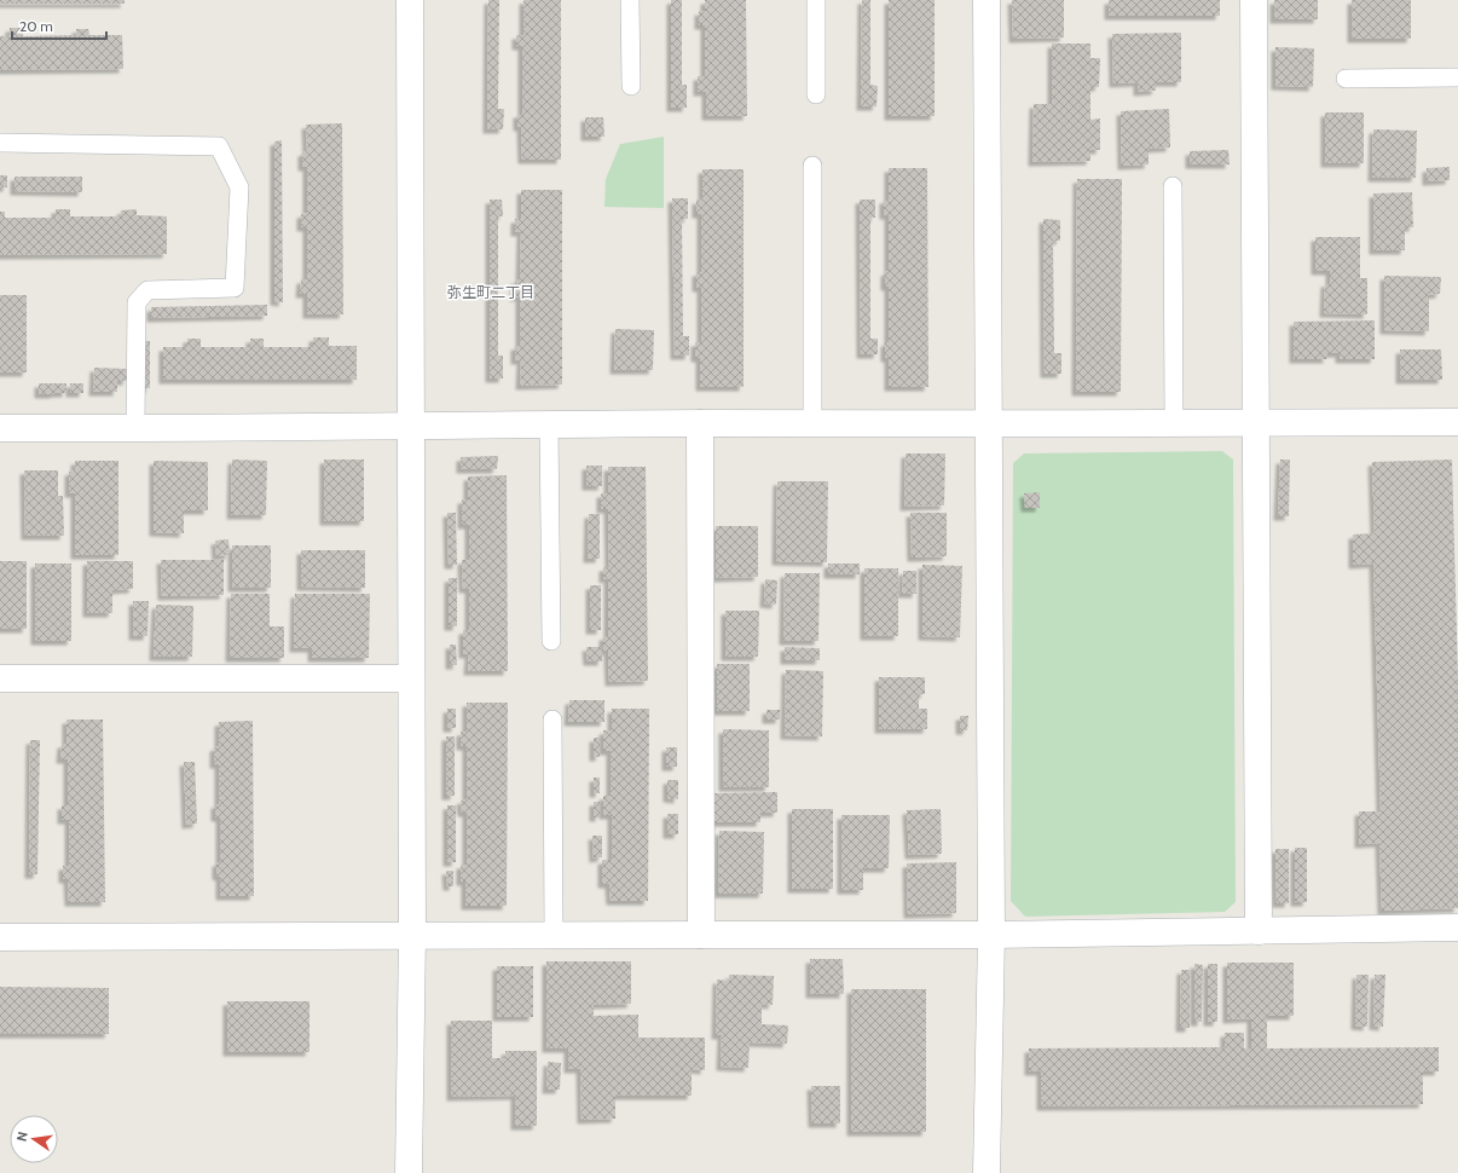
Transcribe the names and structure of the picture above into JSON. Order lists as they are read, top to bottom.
{
  "districts": ["弥生町二丁目"],
  "scale_bar": "20 m",
  "north": "left"
}
